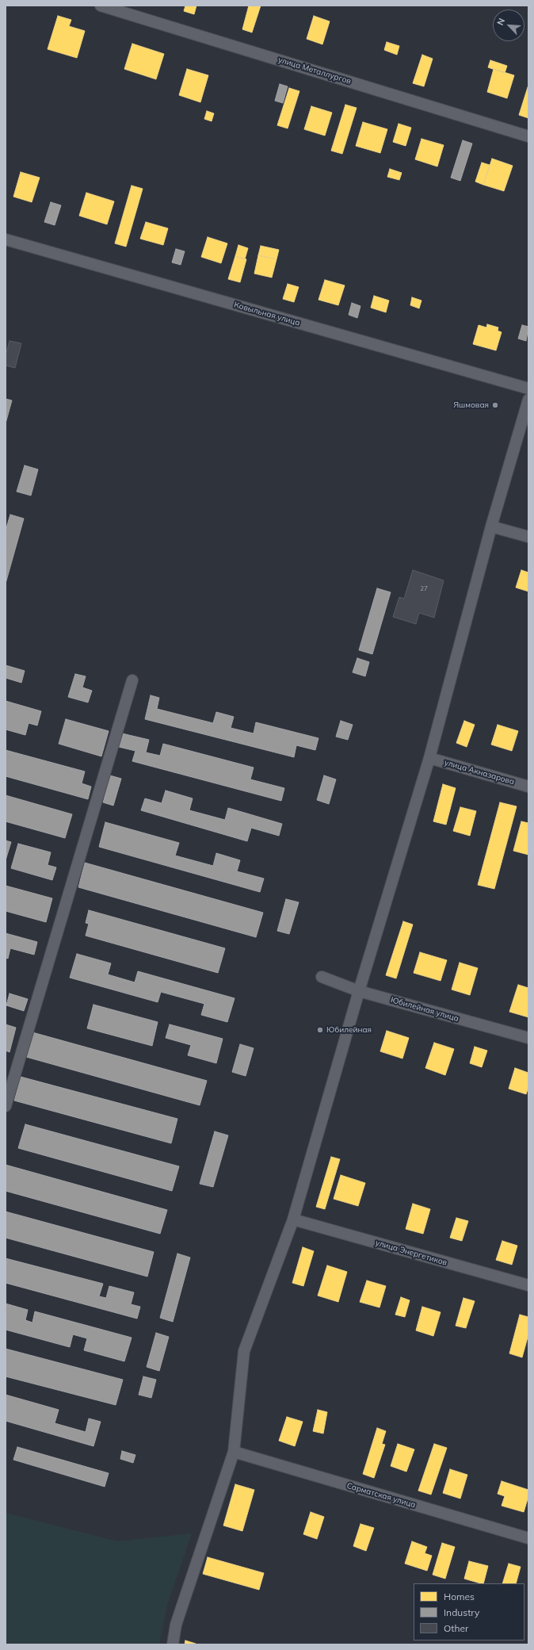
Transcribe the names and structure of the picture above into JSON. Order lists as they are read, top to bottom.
{
  "streets": {
    "street": [
      "улица Металлургов",
      "Ковыльная улица",
      "улица Акназарова",
      "Юбилейная улица",
      "улица Энергетиков",
      "Сарматская улица"
    ]
  },
  "places": ["Яшмовая", "Юбилейная"],
  "house_numbers": ["27"],
  "legend": ["Homes", "Industry", "Other"],
  "north": "top left"
}
